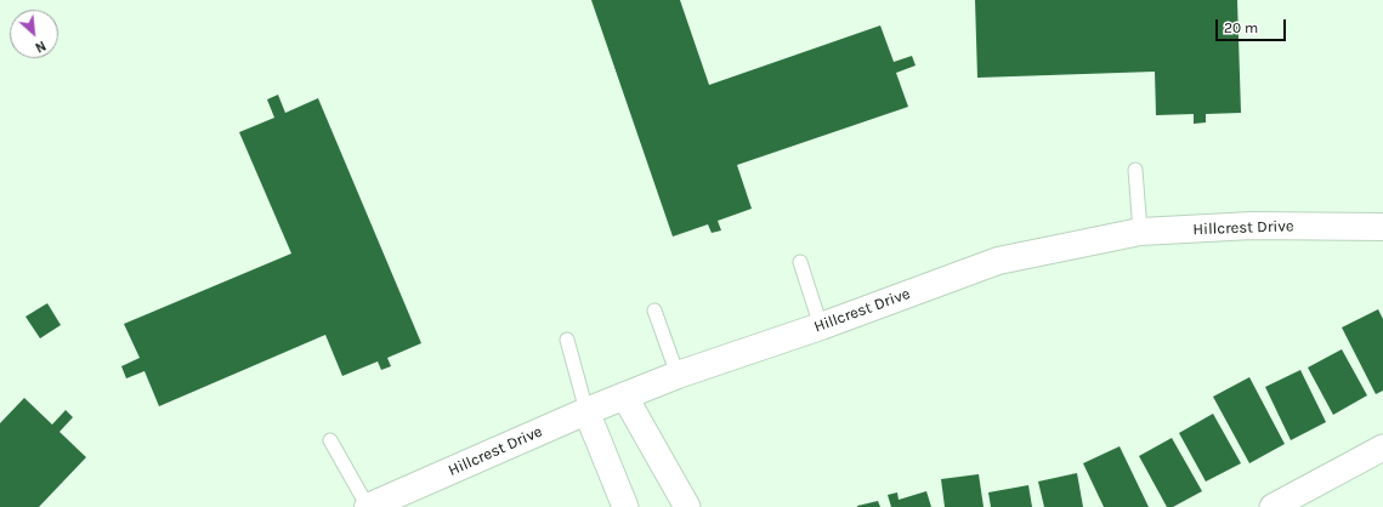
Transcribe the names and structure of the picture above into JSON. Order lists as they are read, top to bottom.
{
  "streets": {
    "street": ["Hillcrest Drive"]
  },
  "scale_bar": "20 m",
  "north": "bottom right"
}
